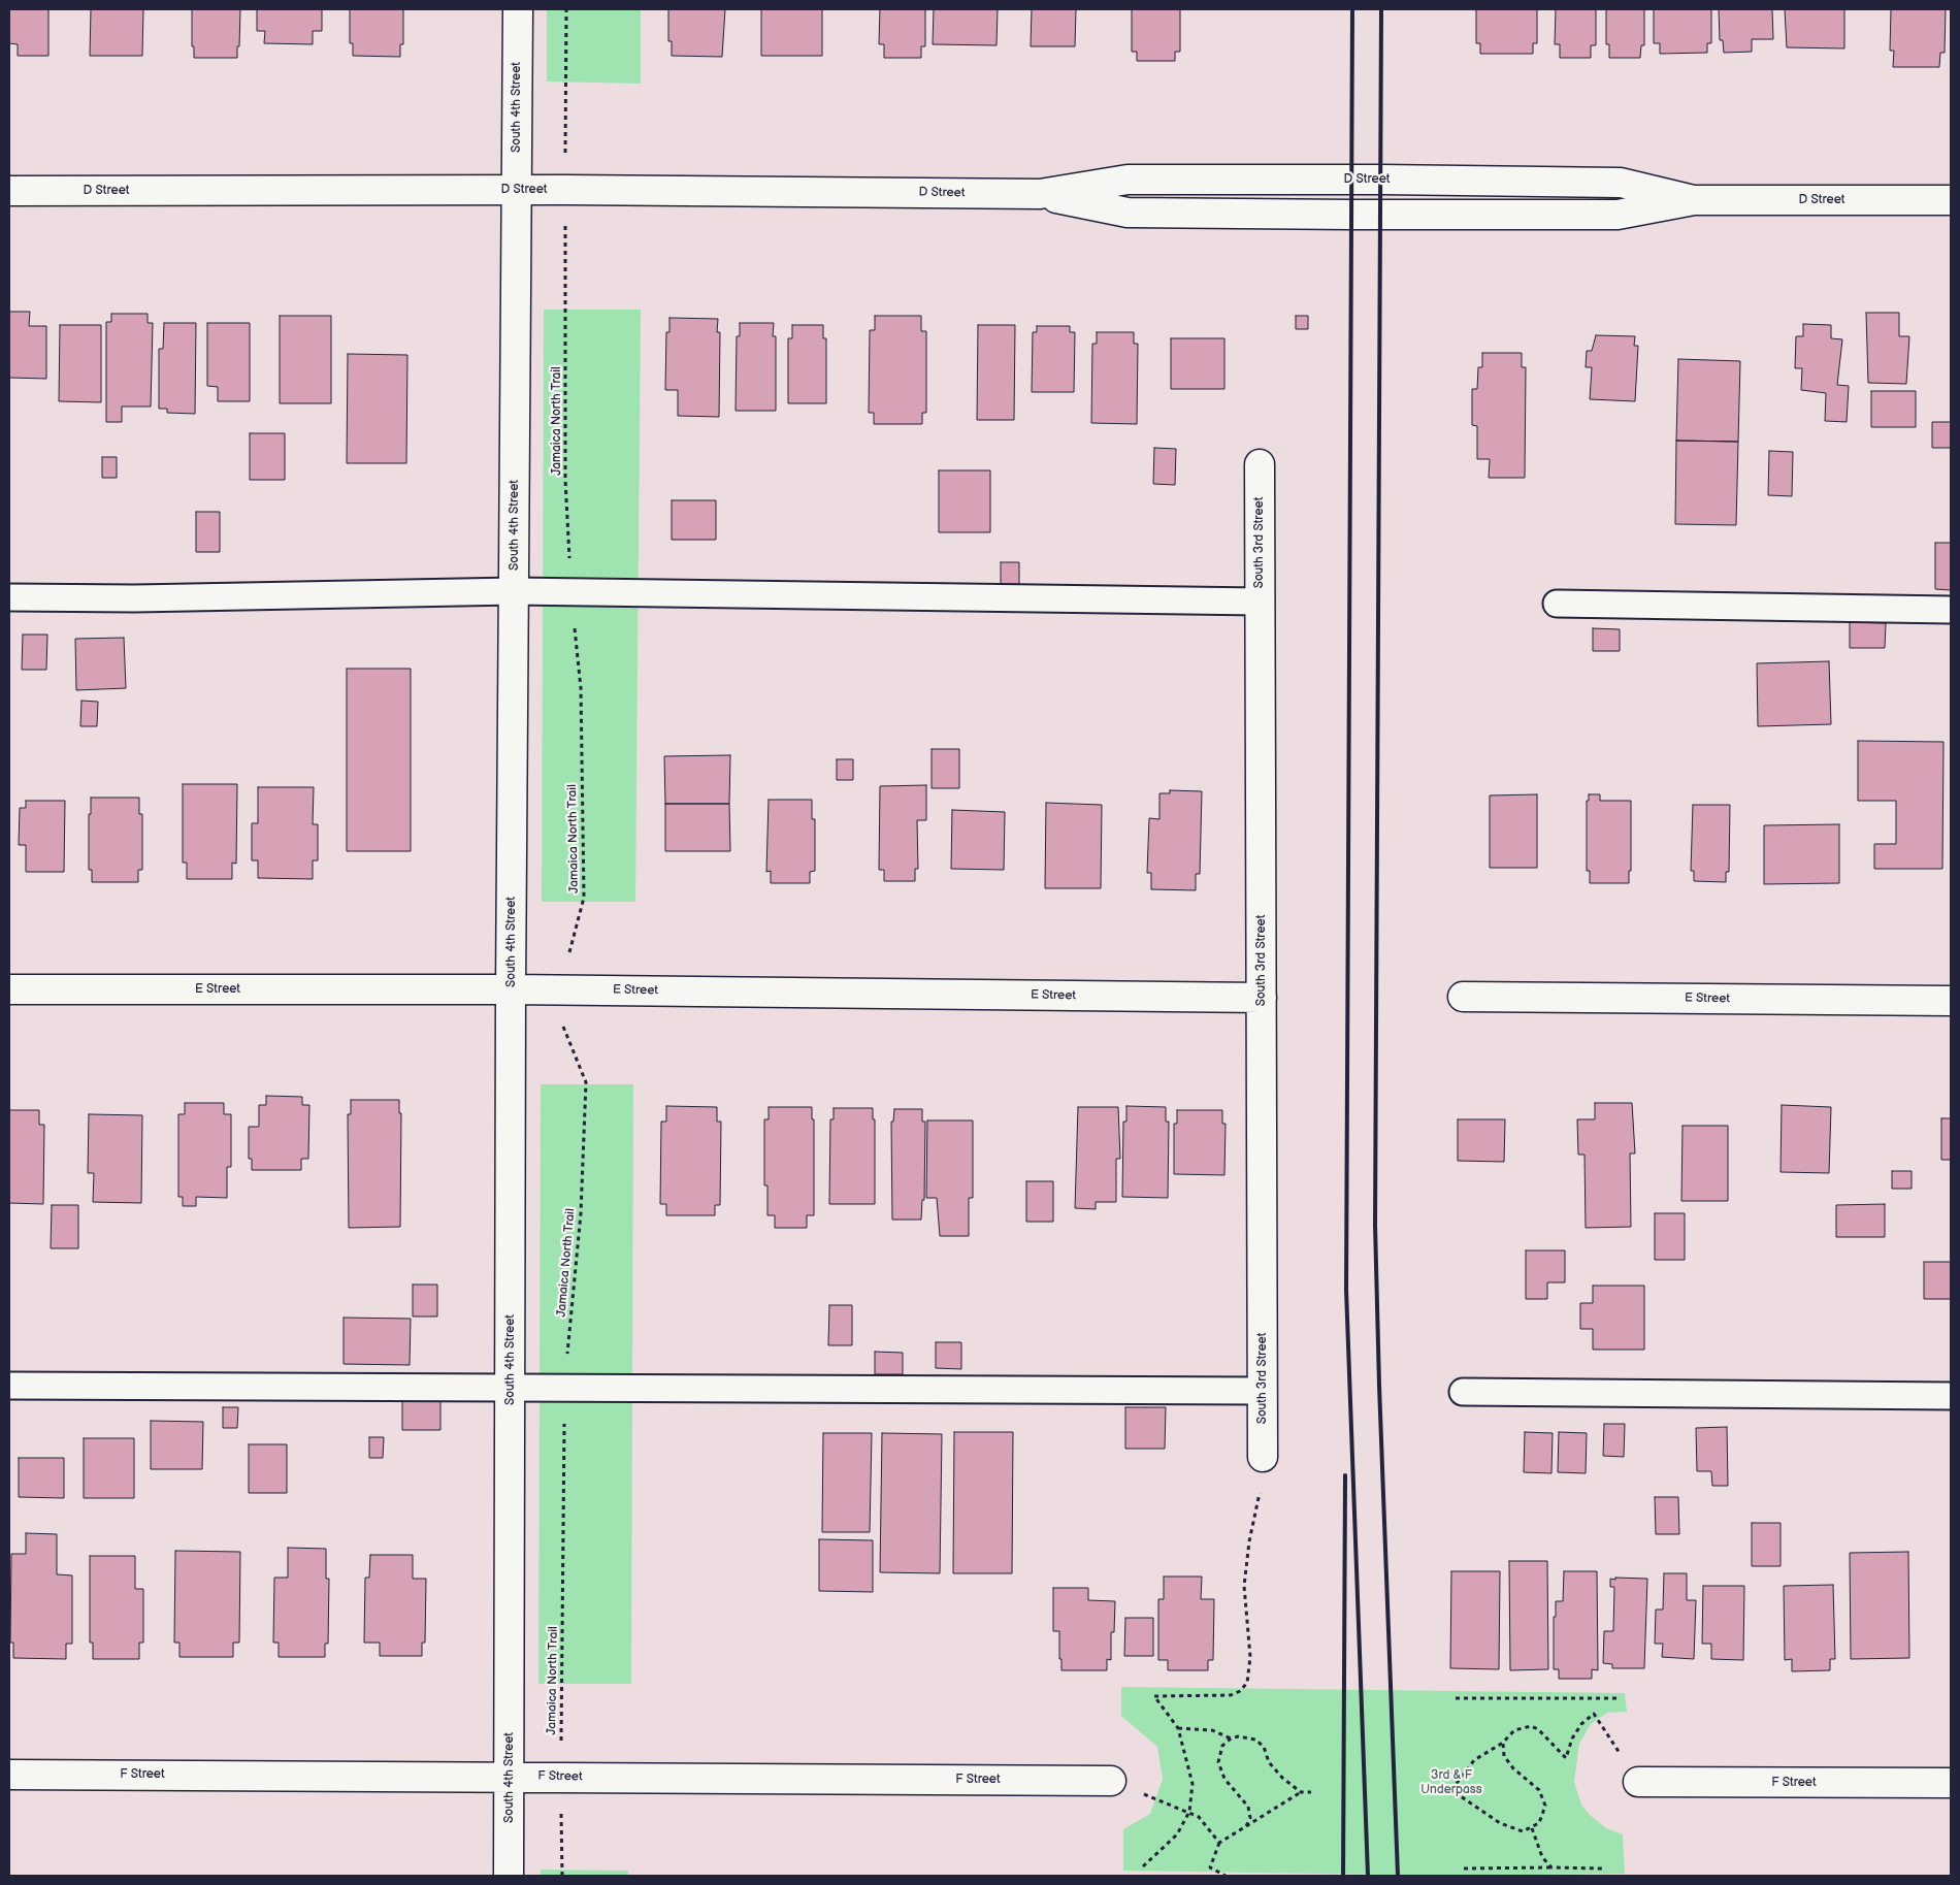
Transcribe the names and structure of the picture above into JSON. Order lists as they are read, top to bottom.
{
  "streets": {
    "street": [
      "South 4th Street",
      "D Street",
      "South 3rd Street",
      "E Street",
      "F Street"
    ],
    "path": ["Jamaica North Trail"]
  },
  "crossings": [
    ["South 4th Street", "D Street"],
    ["South 4th Street", "E Street"],
    ["South 4th Street", "F Street"],
    ["D Street", "Jamaica North Trail"],
    ["Jamaica North Trail", "E Street"],
    ["Jamaica North Trail", "F Street"],
    ["South 3rd Street", "E Street"]
  ],
  "parks": ["3rd & F Underpass"]
}
